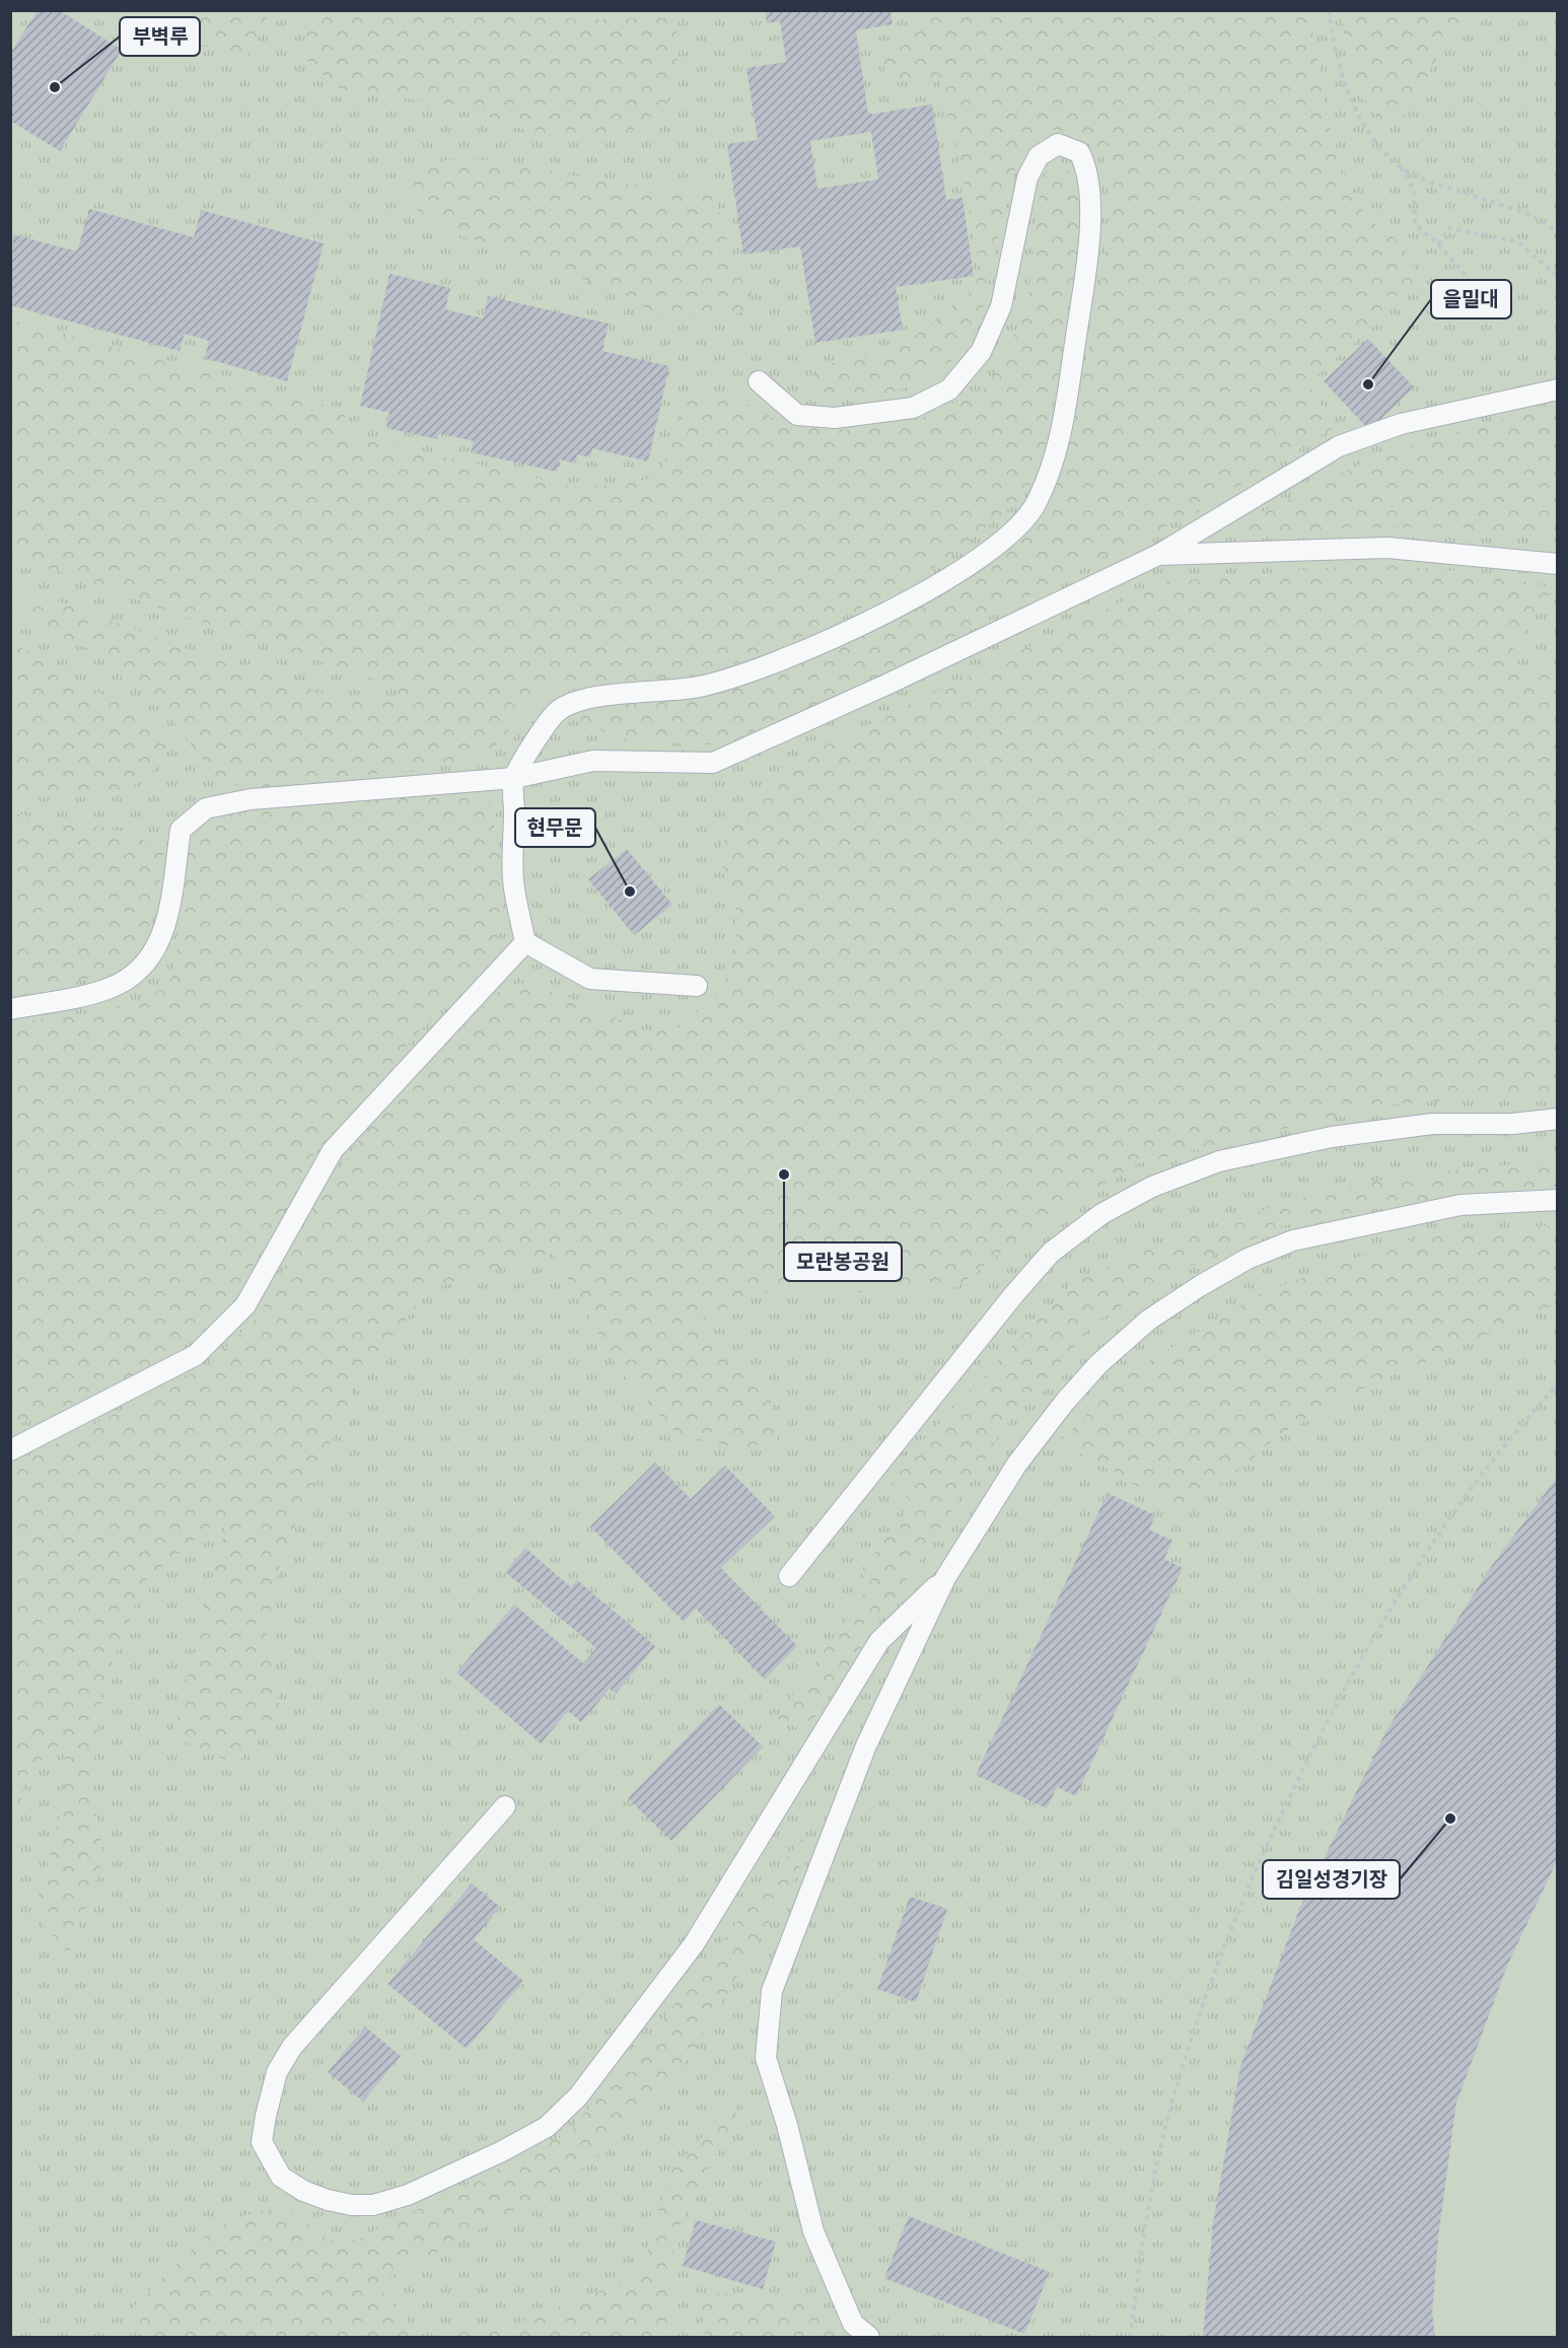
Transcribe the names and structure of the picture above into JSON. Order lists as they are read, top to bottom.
{
  "places": [
    "부벽루",
    "을밀대",
    "현무문",
    "모란봉공원",
    "김일성경기장"
  ]
}
